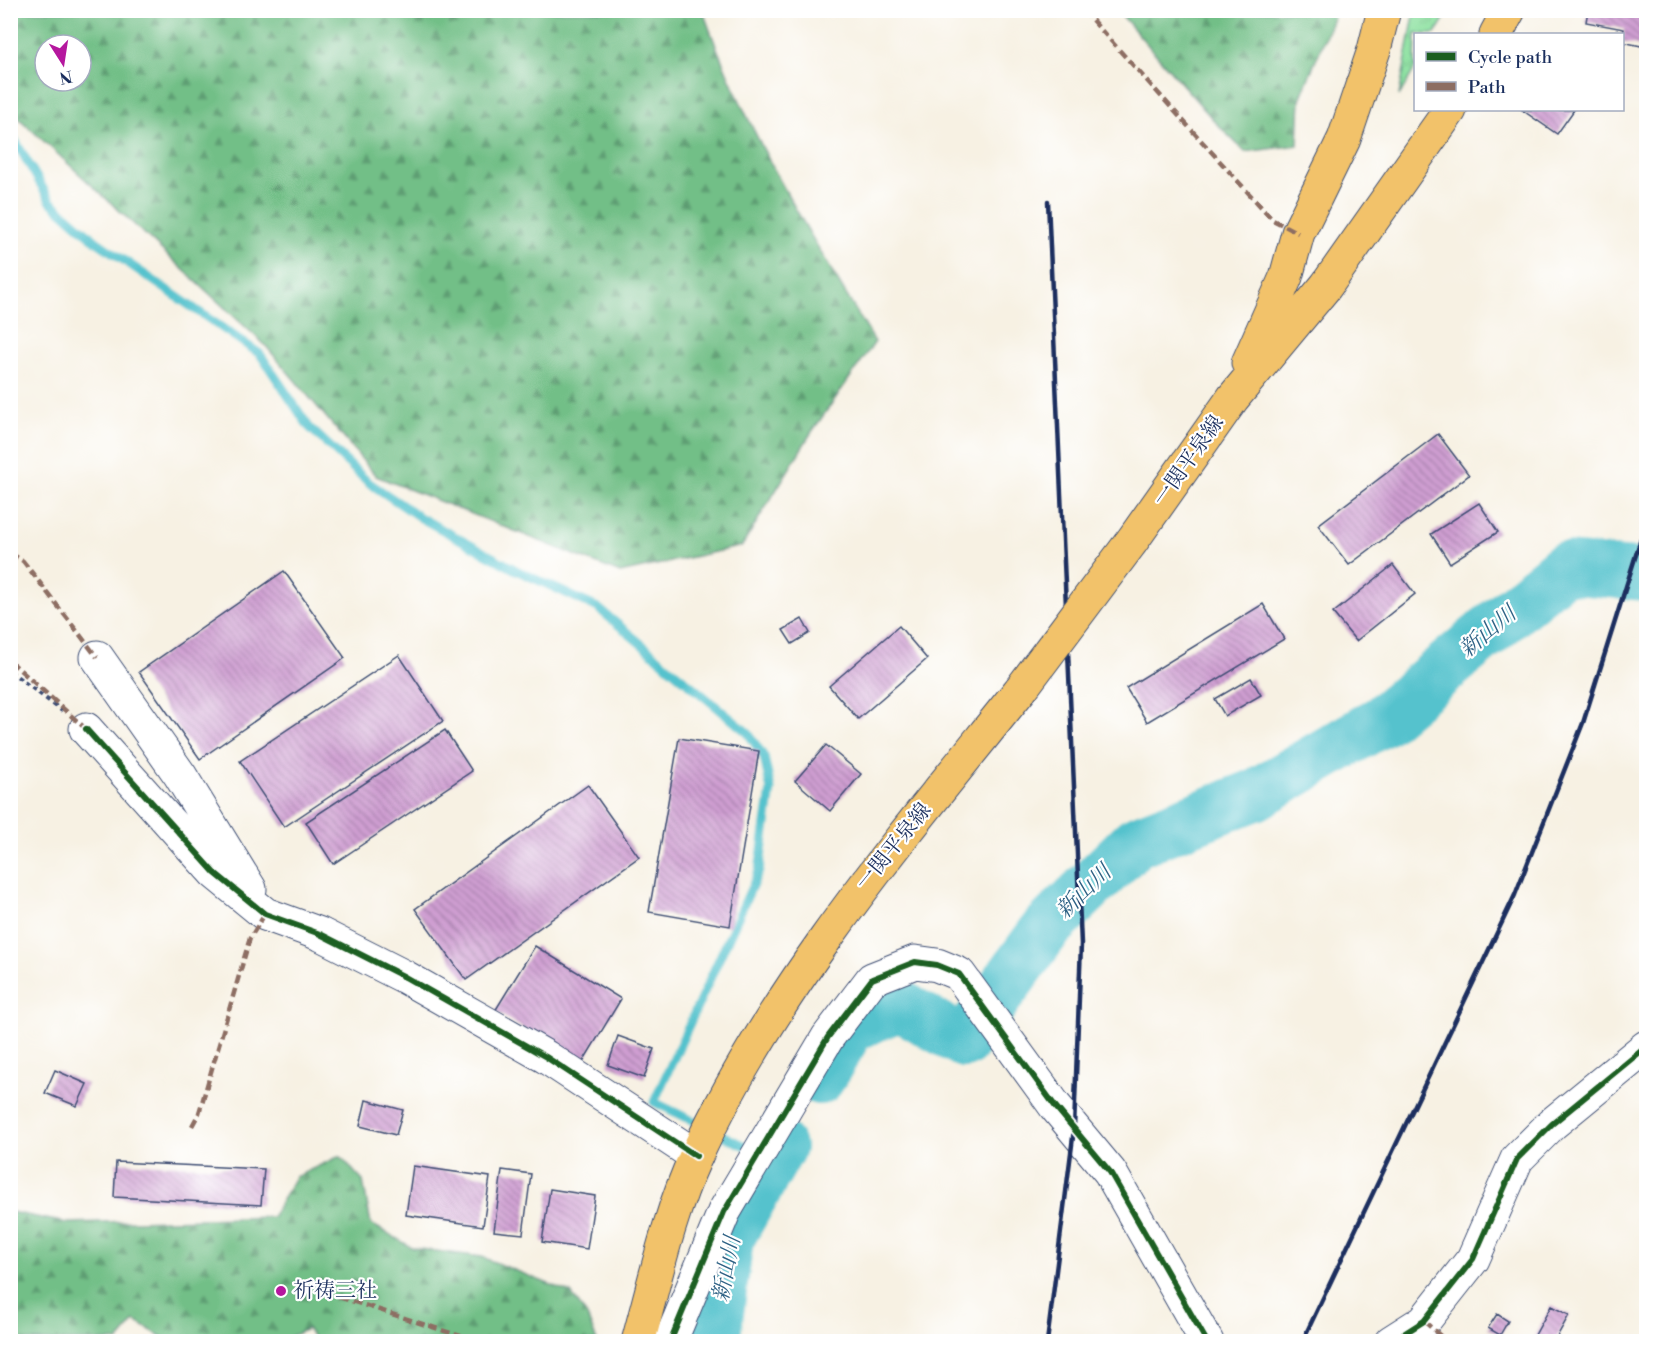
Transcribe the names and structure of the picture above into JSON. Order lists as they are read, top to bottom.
{
  "streets": {
    "main road": ["一関平泉線"]
  },
  "water": ["新山川"],
  "places": ["祈祷三社"],
  "legend": ["Cycle path", "Path"],
  "north": "bottom"
}
